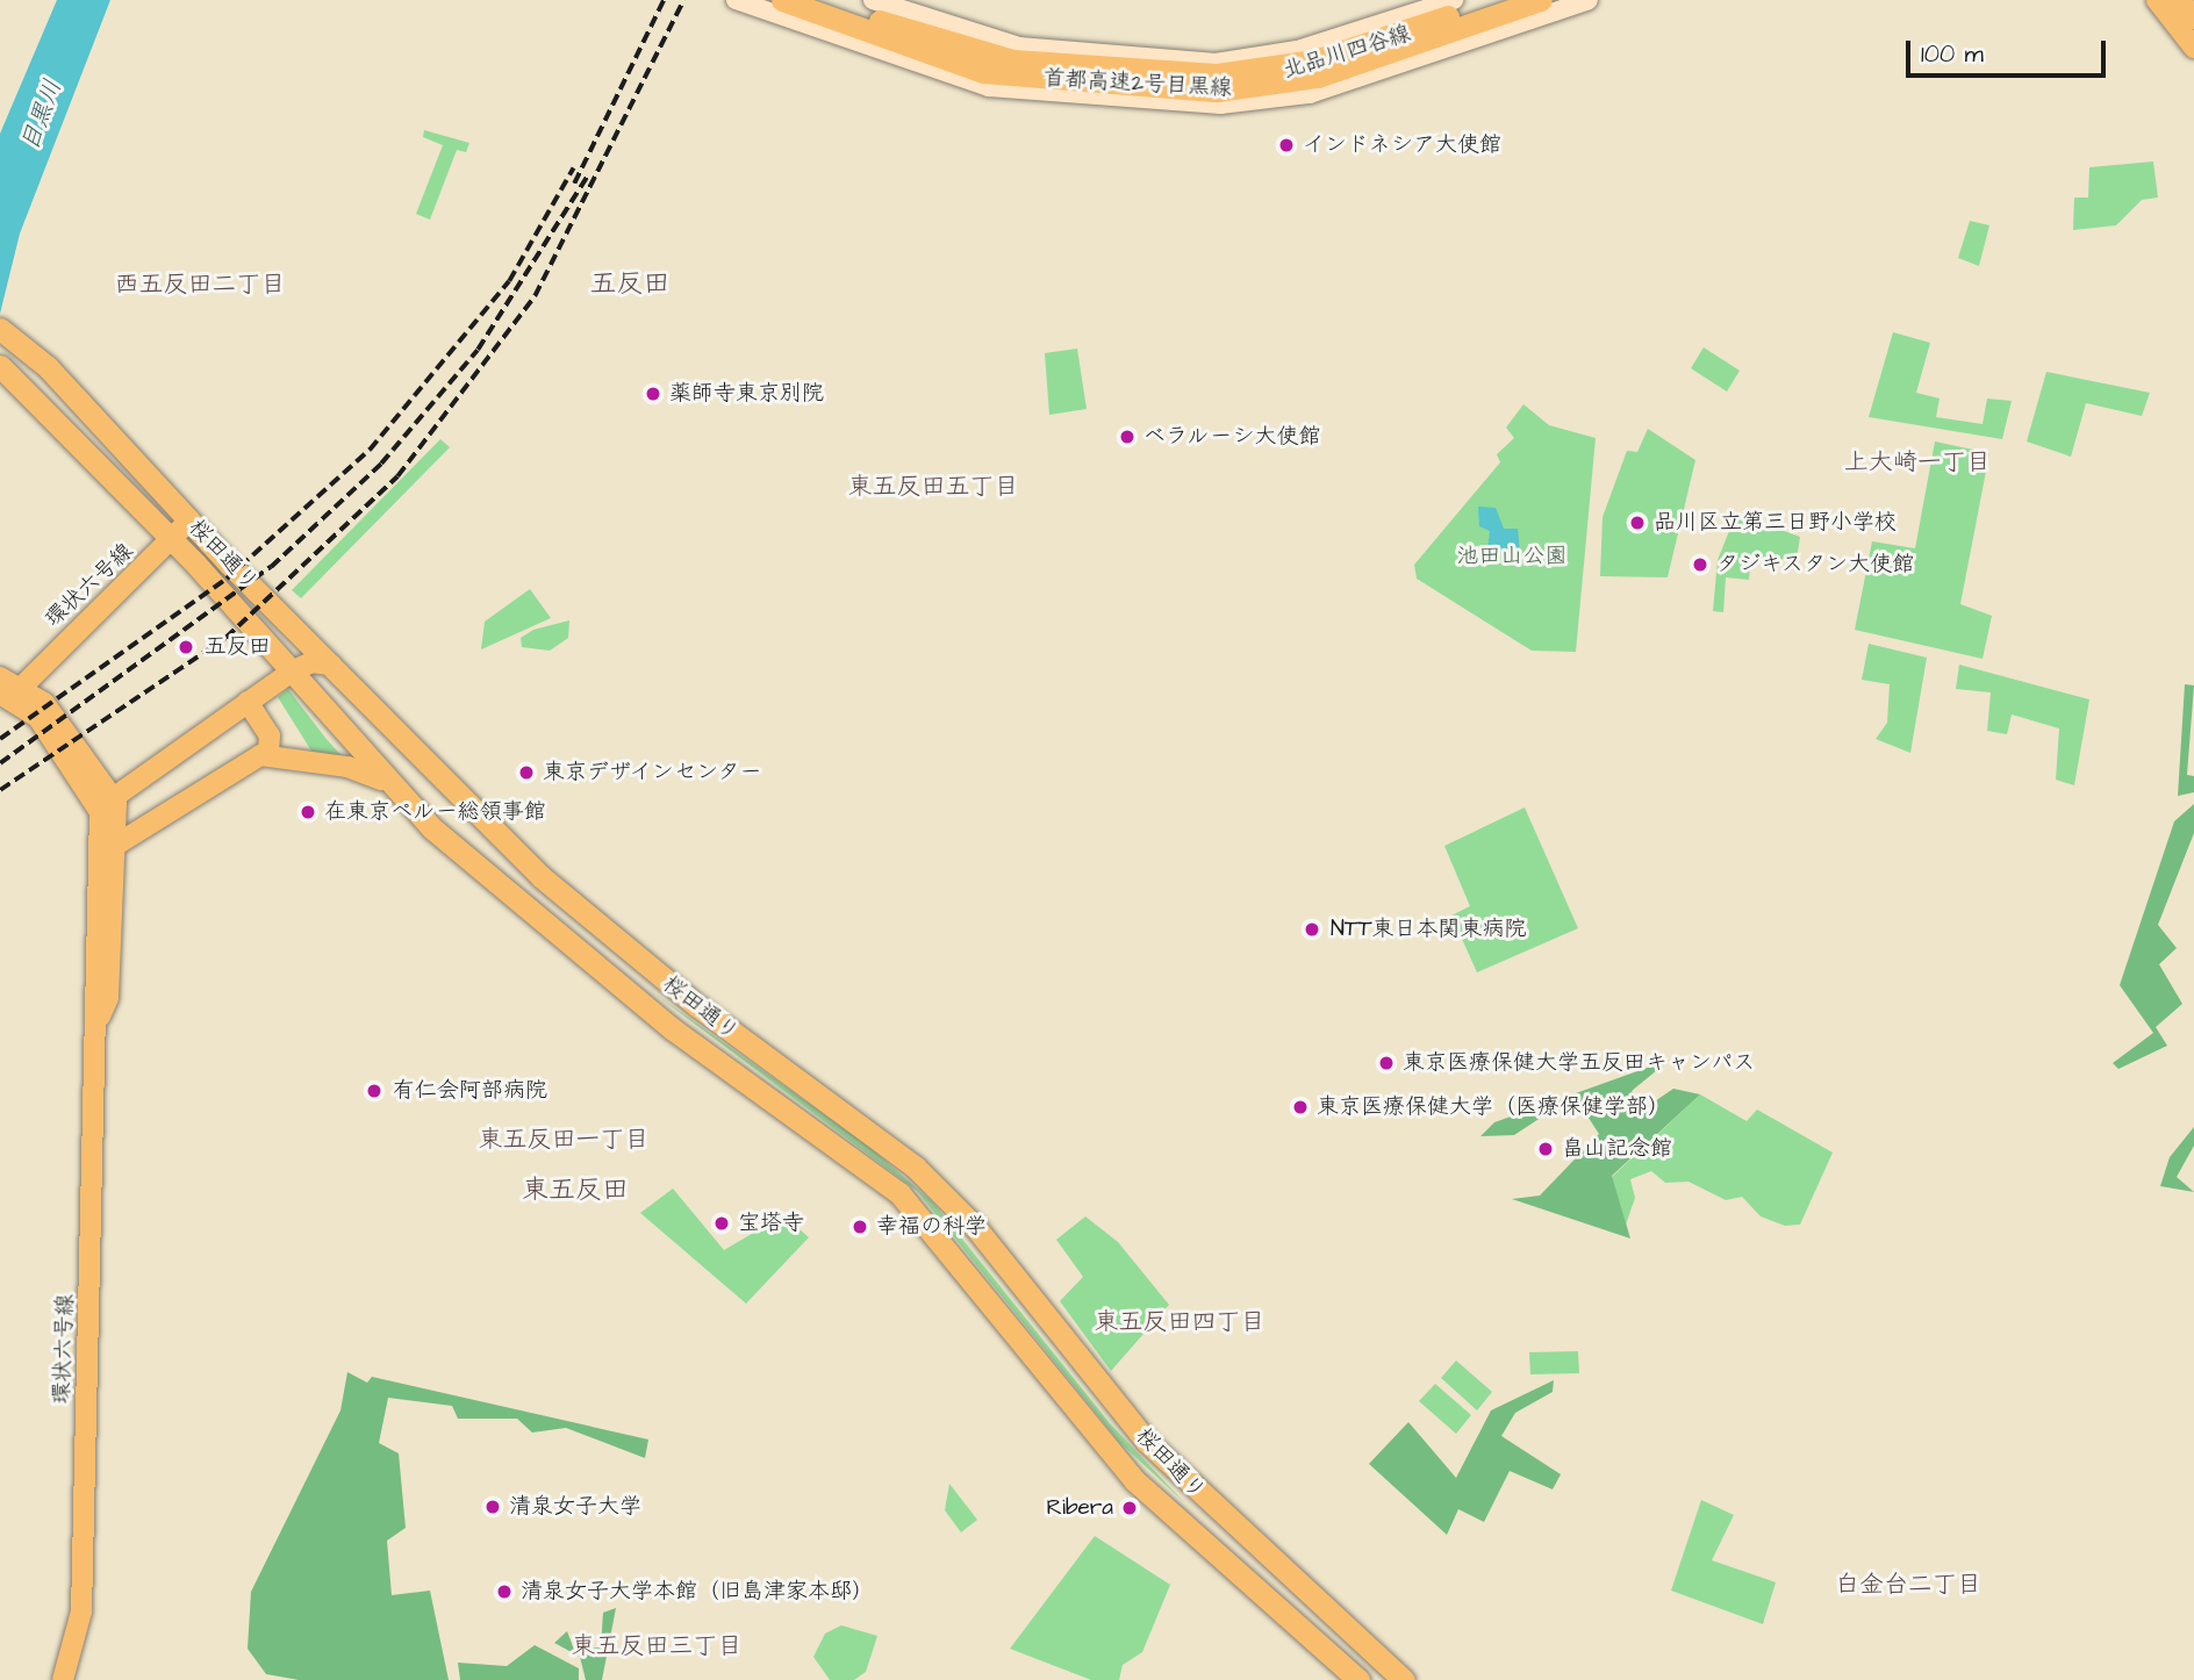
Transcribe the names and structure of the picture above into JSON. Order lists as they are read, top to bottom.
{
  "streets": {
    "highway": ["首都高速2号目黒線", "桜田通り"],
    "main road": ["北品川四谷線", "環状六号線"]
  },
  "crossings": [
    ["桜田通り", "環状六号線"]
  ],
  "districts": [
    "五反田",
    "西五反田二丁目",
    "上大崎一丁目",
    "東五反田五丁目",
    "東五反田一丁目",
    "東五反田",
    "東五反田四丁目",
    "白金台二丁目",
    "東五反田三丁目"
  ],
  "water": ["目黒川"],
  "parks": ["池田山公園"],
  "places": [
    "インドネシア大使館",
    "薬師寺東京別院",
    "ベラルーシ大使館",
    "品川区立第三日野小学校",
    "タジキスタン大使館",
    "五反田",
    "東京デザインセンター",
    "在東京ペルー総領事館",
    "NTT東日本関東病院",
    "東京医療保健大学五反田キャンパス",
    "有仁会阿部病院",
    "東京医療保健大学（医療保健学部）",
    "畠山記念館",
    "宝塔寺",
    "幸福の科学",
    "清泉女子大学",
    "Ribera",
    "清泉女子大学本館（旧島津家本邸）"
  ],
  "scale_bar": "100 m"
}
